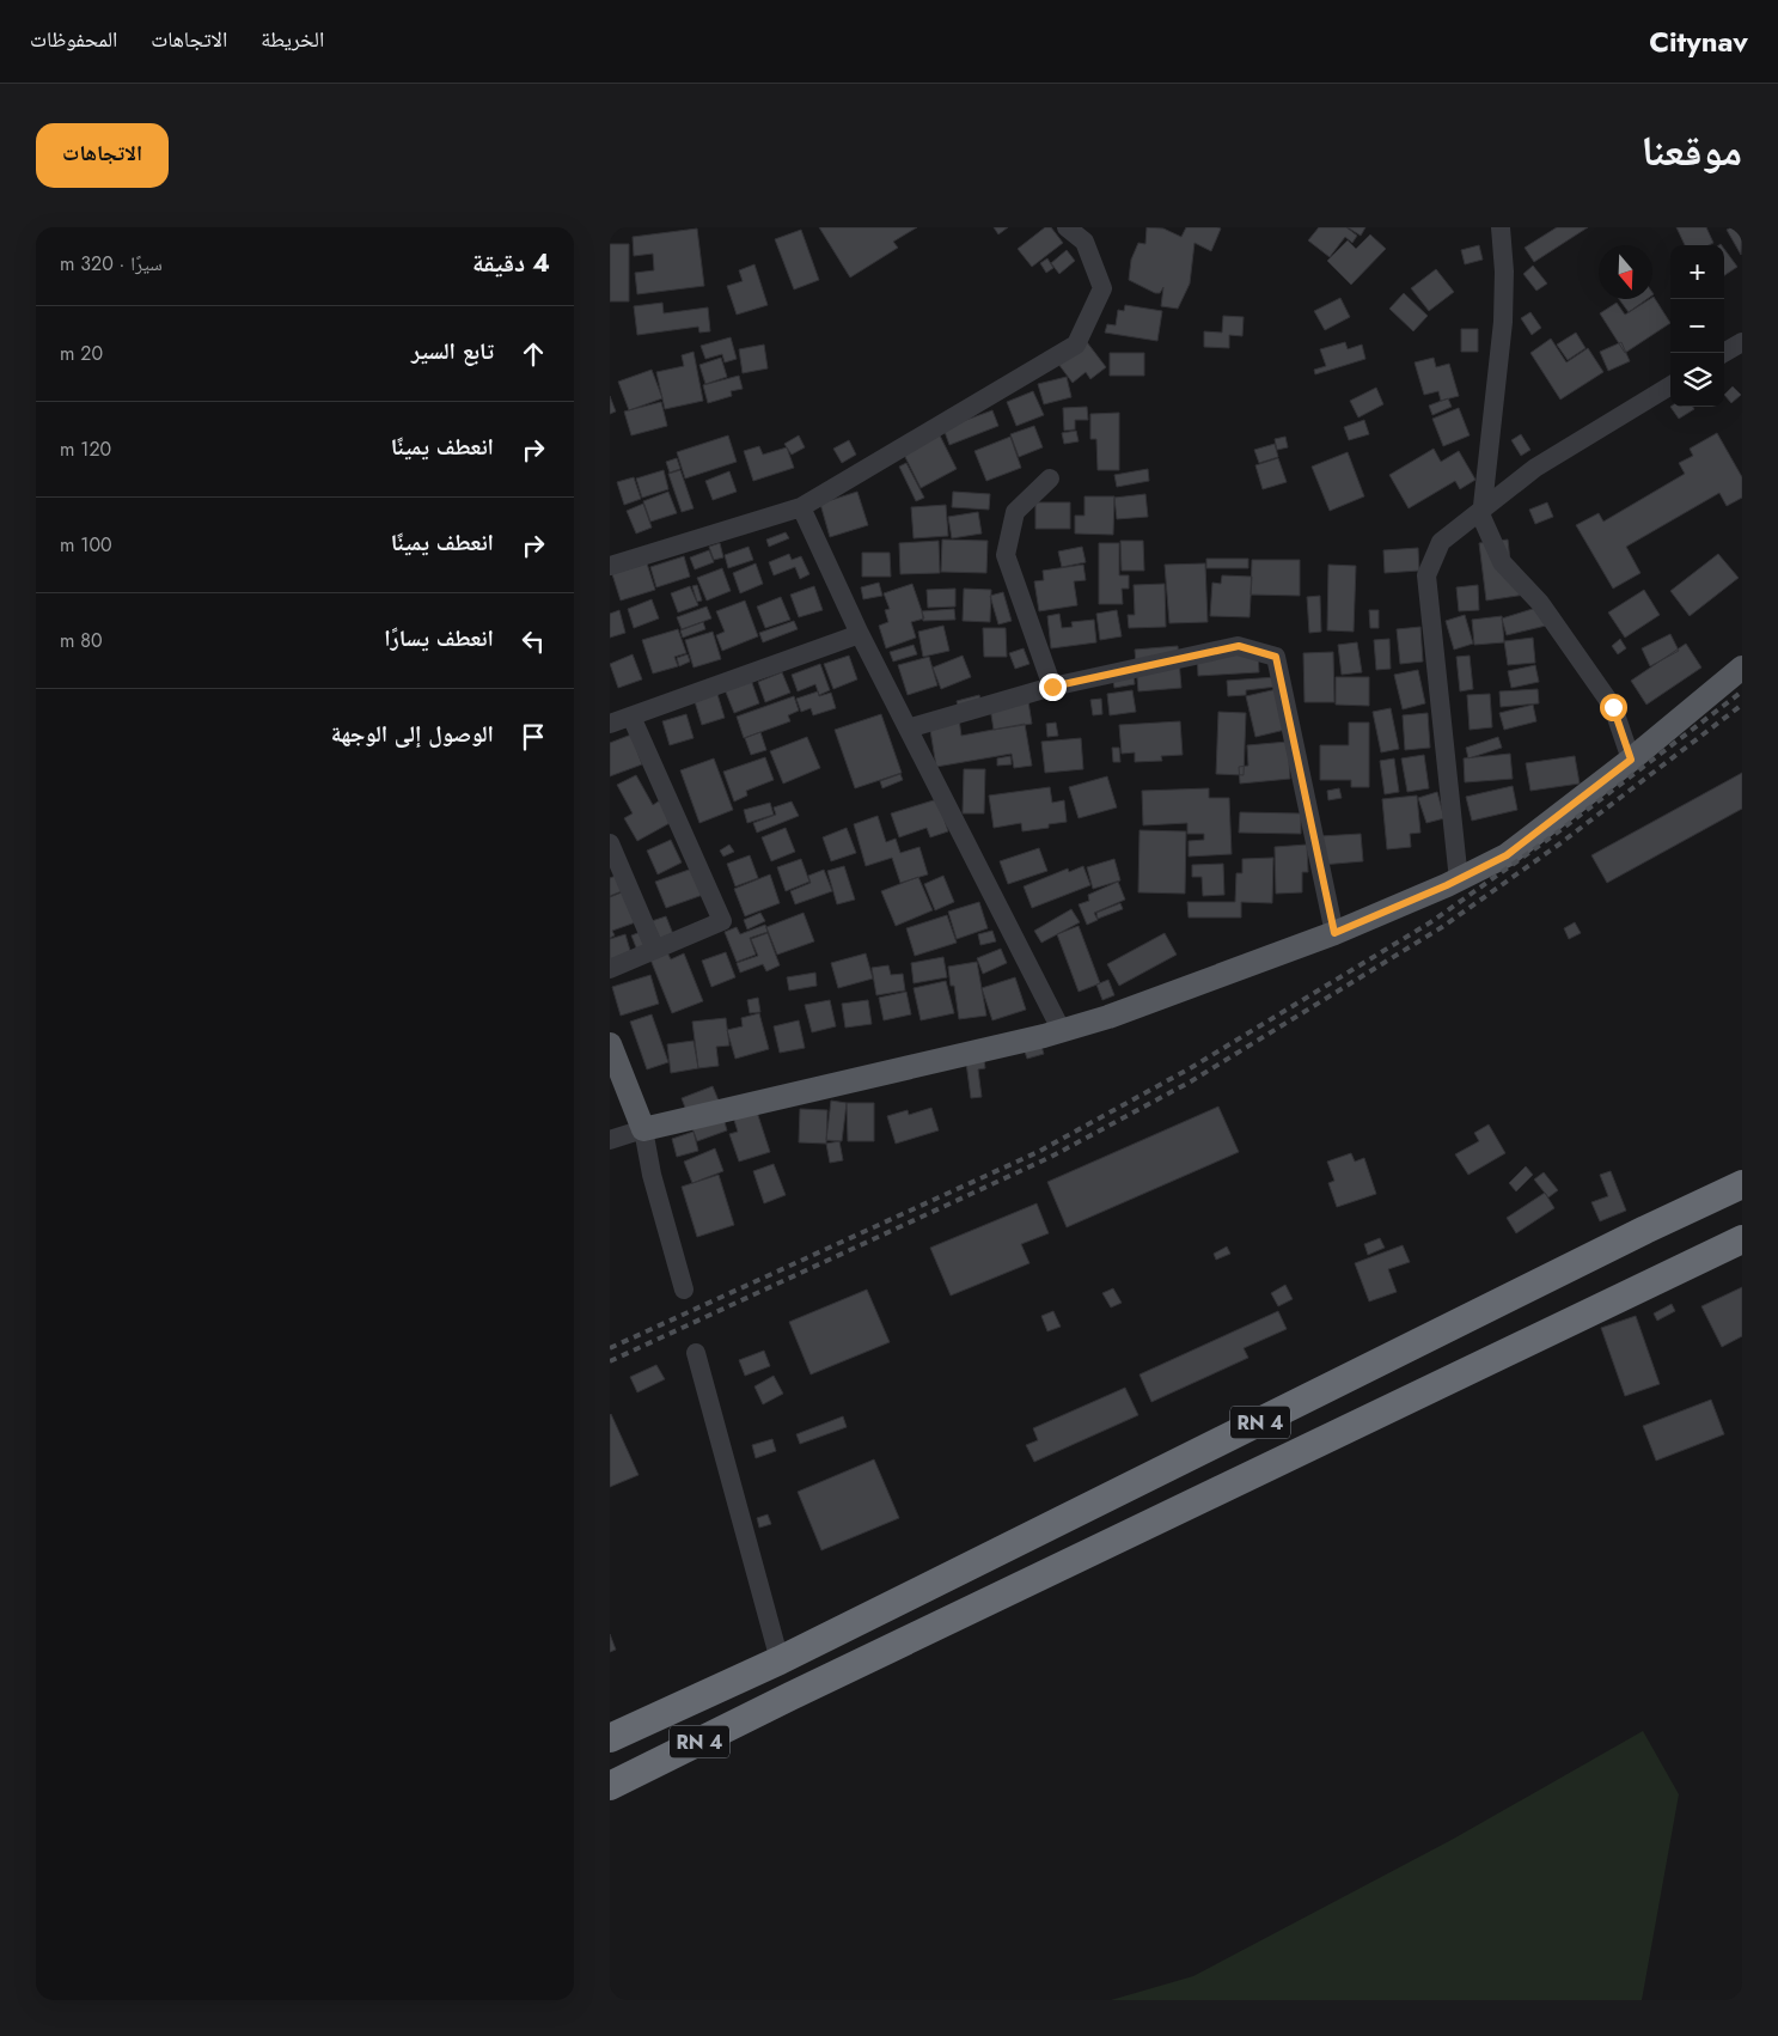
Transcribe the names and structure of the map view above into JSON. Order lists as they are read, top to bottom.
{
  "streets": {
    "highway": ["RN 4"]
  },
  "north": "bottom",
  "page": {
    "header": "Citynav",
    "nav": ["الخريطة", "الاتجاهات", "المحفوظات"],
    "title": "موقعنا",
    "buttons": "الاتجاهات",
    "heading": ["4 دقيقة", "سيرًا · 320 m"],
    "map_buttons": ["+", "−"],
    "list": [
      ["تابع السير", "20 m"],
      ["انعطف يمينًا", "120 m"],
      ["انعطف يمينًا", "100 m"],
      ["انعطف يسارًا", "80 m"],
      "الوصول إلى الوجهة"
    ]
  }
}
